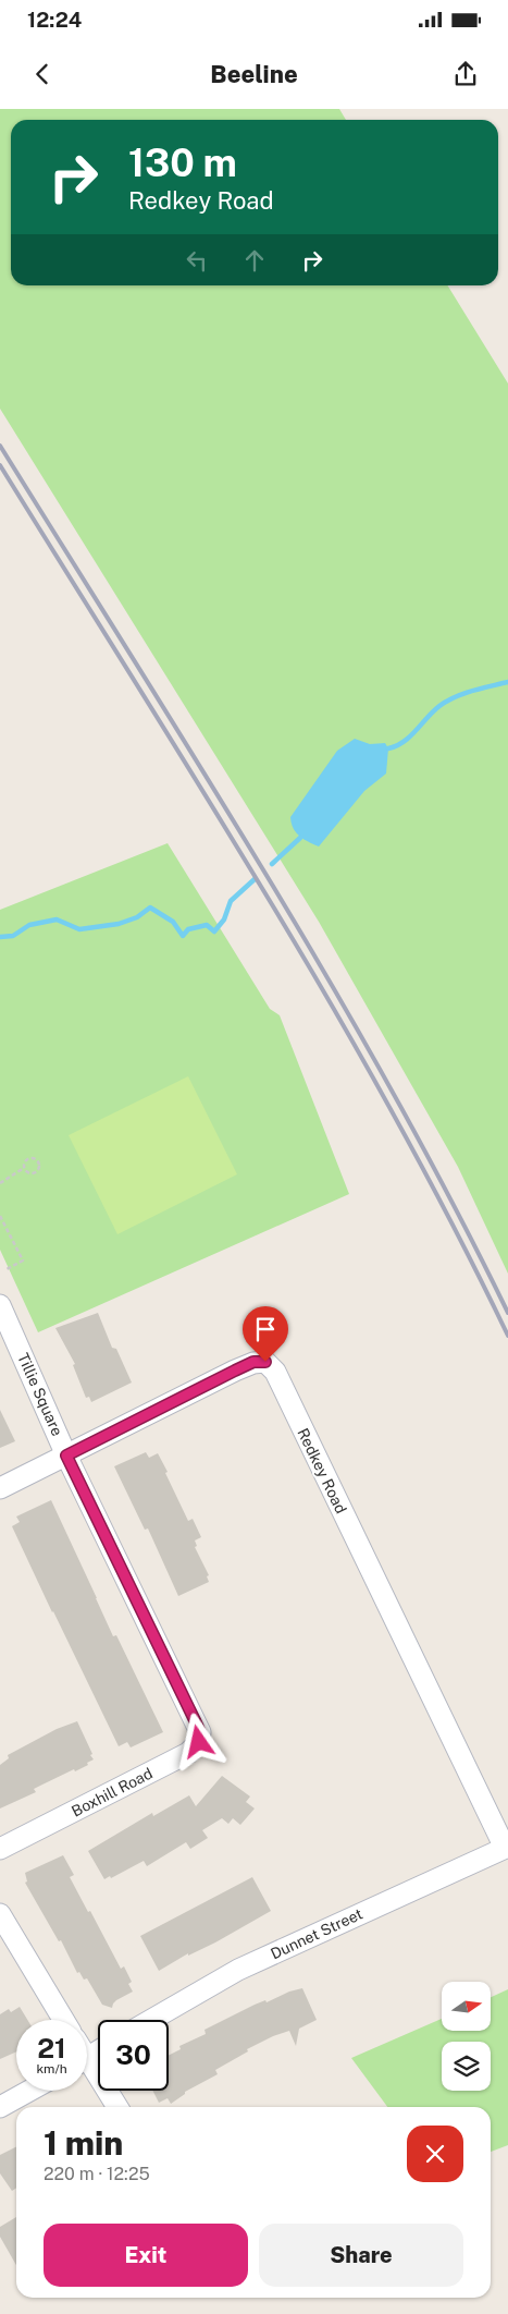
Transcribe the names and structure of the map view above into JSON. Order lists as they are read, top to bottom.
{
  "streets": {
    "street": [
      "Tillie Square",
      "Redkey Road",
      "Boxhill Road",
      "Dunnet Street"
    ]
  },
  "crossings": [
    ["Tillie Square", "Redkey Road"],
    ["Tillie Square", "Boxhill Road"],
    ["Redkey Road", "Boxhill Road"],
    ["Redkey Road", "Dunnet Street"]
  ],
  "north": "right",
  "page": {
    "status": "12:24",
    "header": "Beeline",
    "turn": ["130 m", "Redkey Road"],
    "speed": "21 km/h",
    "limit": "30",
    "heading": ["1 min", "220 m · 12:25"],
    "buttons": ["Exit", "Share"]
  }
}
